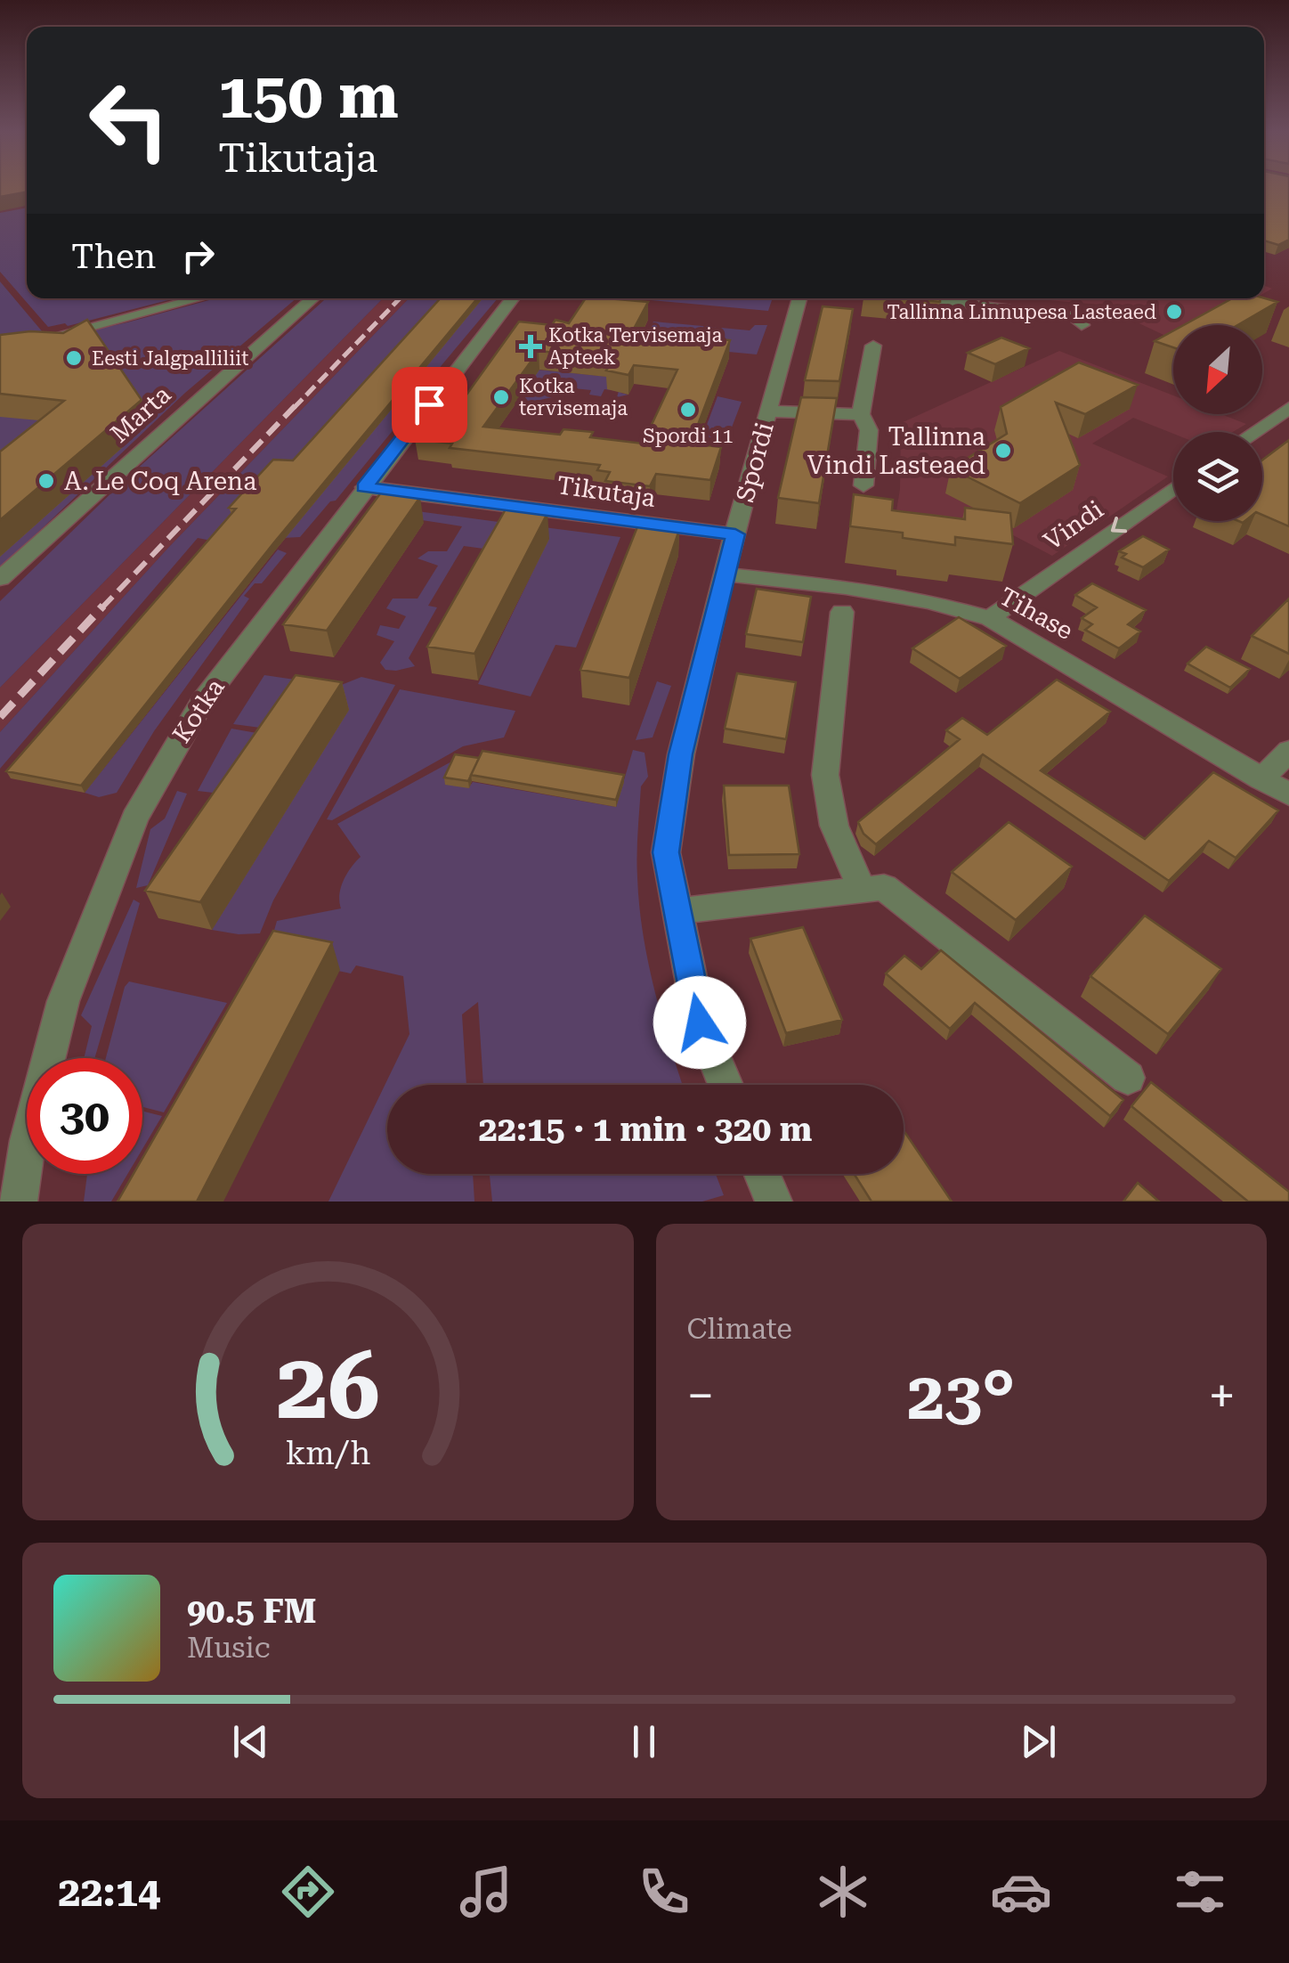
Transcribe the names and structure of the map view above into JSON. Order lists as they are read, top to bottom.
{
  "streets": {
    "street": [
      "Marta",
      "Spordi",
      "Tikutaja",
      "Vindi",
      "Tihase",
      "Kotka"
    ]
  },
  "crossings": [
    ["Spordi", "Tikutaja"],
    ["Spordi", "Tihase"],
    ["Tikutaja", "Kotka"],
    ["Vindi", "Tihase"]
  ],
  "one_way": ["Vindi"],
  "places": {
    "other": [
      "Tallinna Linnupesa Lasteaed",
      "Eesti Jalgpalliliit",
      "Kotka tervisemaja",
      "Spordi 11",
      "Tallinna Vindi Lasteaed",
      "A. Le Coq Arena"
    ],
    "health": ["Kotka Tervisemaja Apteek"]
  },
  "north": "bottom left",
  "page": {
    "turn": ["150 m", "Tikutaja"],
    "then": "Then",
    "limit": "30",
    "trip": "22:15 · 1 min · 320 m",
    "tile": "Climate",
    "heat": ["−", "23°", "+"],
    "song": ["90.5 FM", "Music"],
    "tabs": "22:14",
    "gauge": ["26", "km/h"]
  }
}
